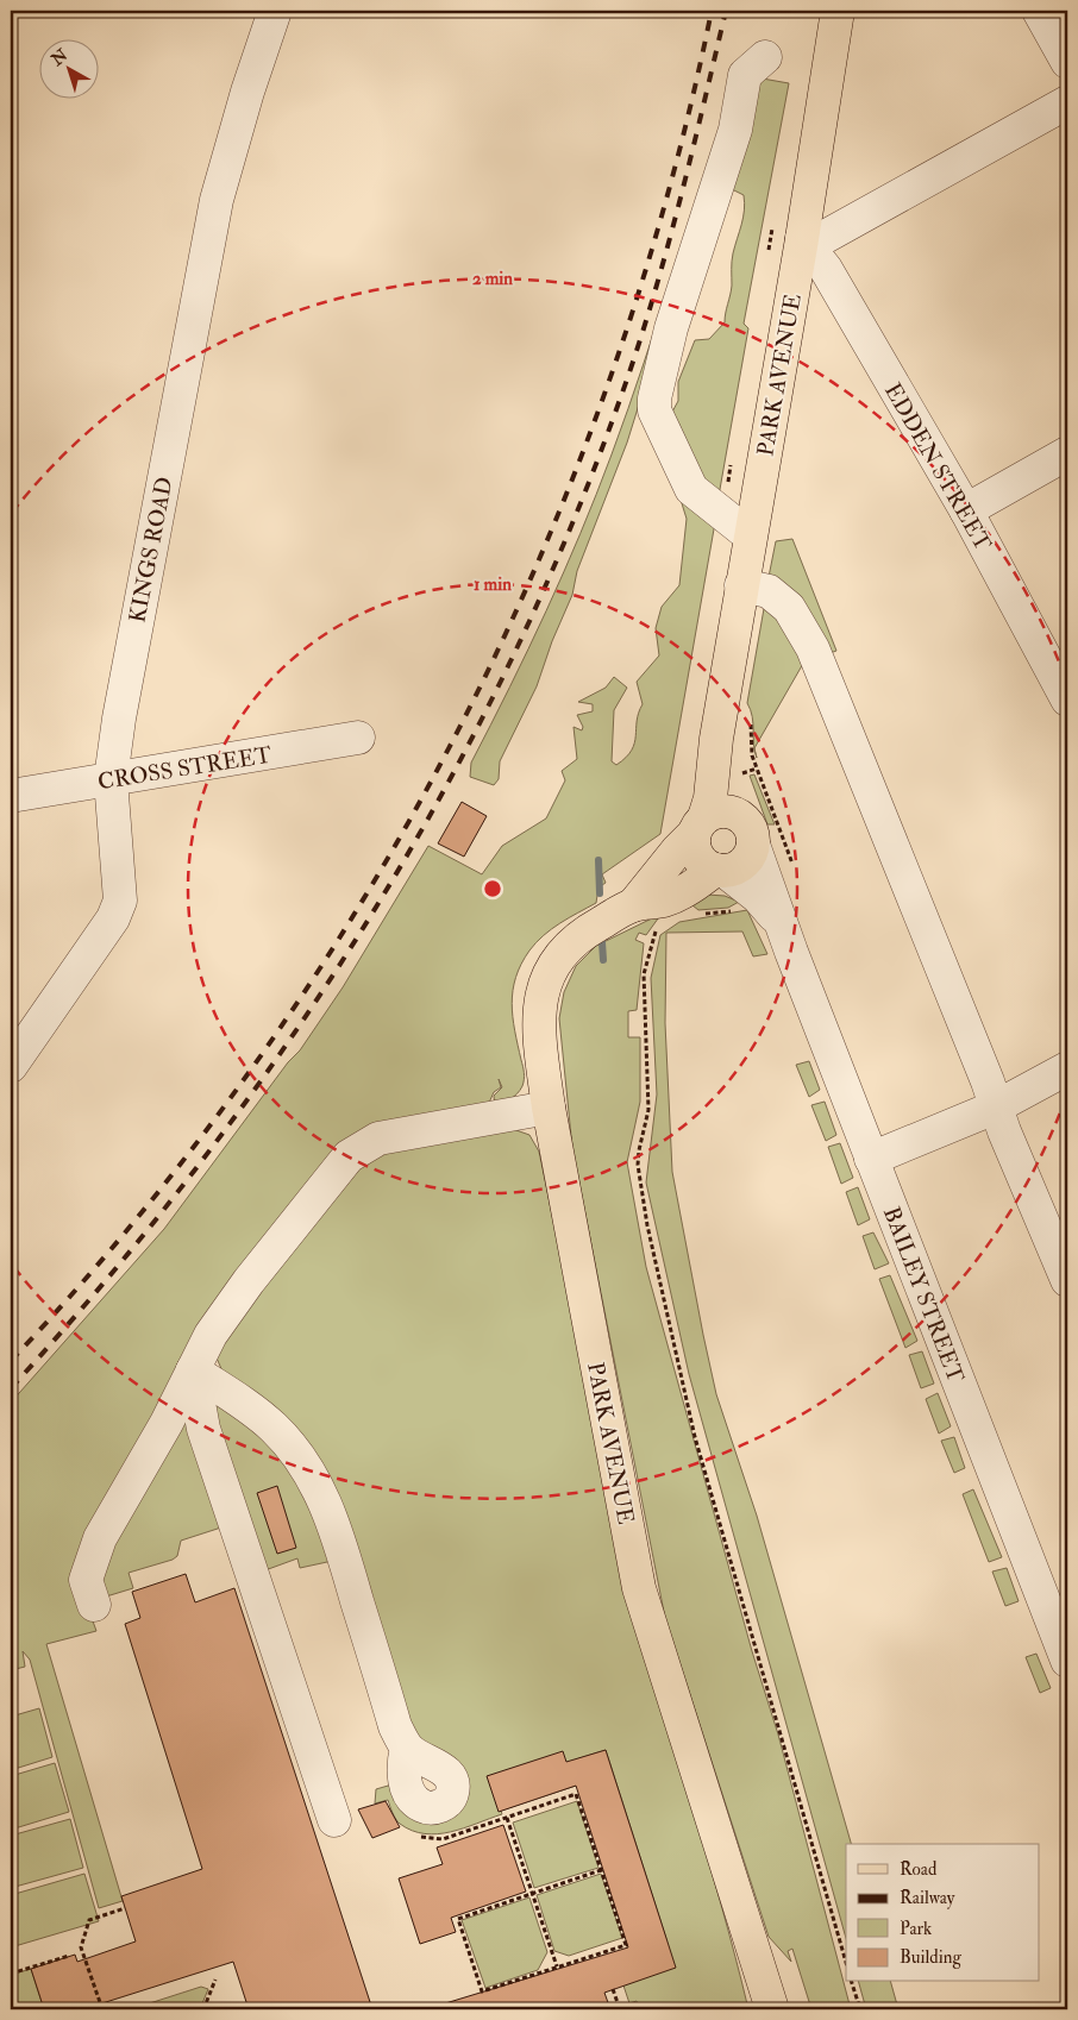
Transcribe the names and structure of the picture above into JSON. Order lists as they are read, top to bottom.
{
  "streets": {
    "main road": ["PARK AVENUE"],
    "street": [
      "EDDEN STREET",
      "KINGS ROAD",
      "CROSS STREET",
      "BAILEY STREET"
    ]
  },
  "crossings": [
    ["PARK AVENUE", "EDDEN STREET"],
    ["PARK AVENUE", "BAILEY STREET"],
    ["KINGS ROAD", "CROSS STREET"]
  ],
  "legend": [
    "Road",
    "Railway",
    "Park",
    "Building"
  ],
  "north": "top left",
  "rings": ["2 min", "1 min"]
}
